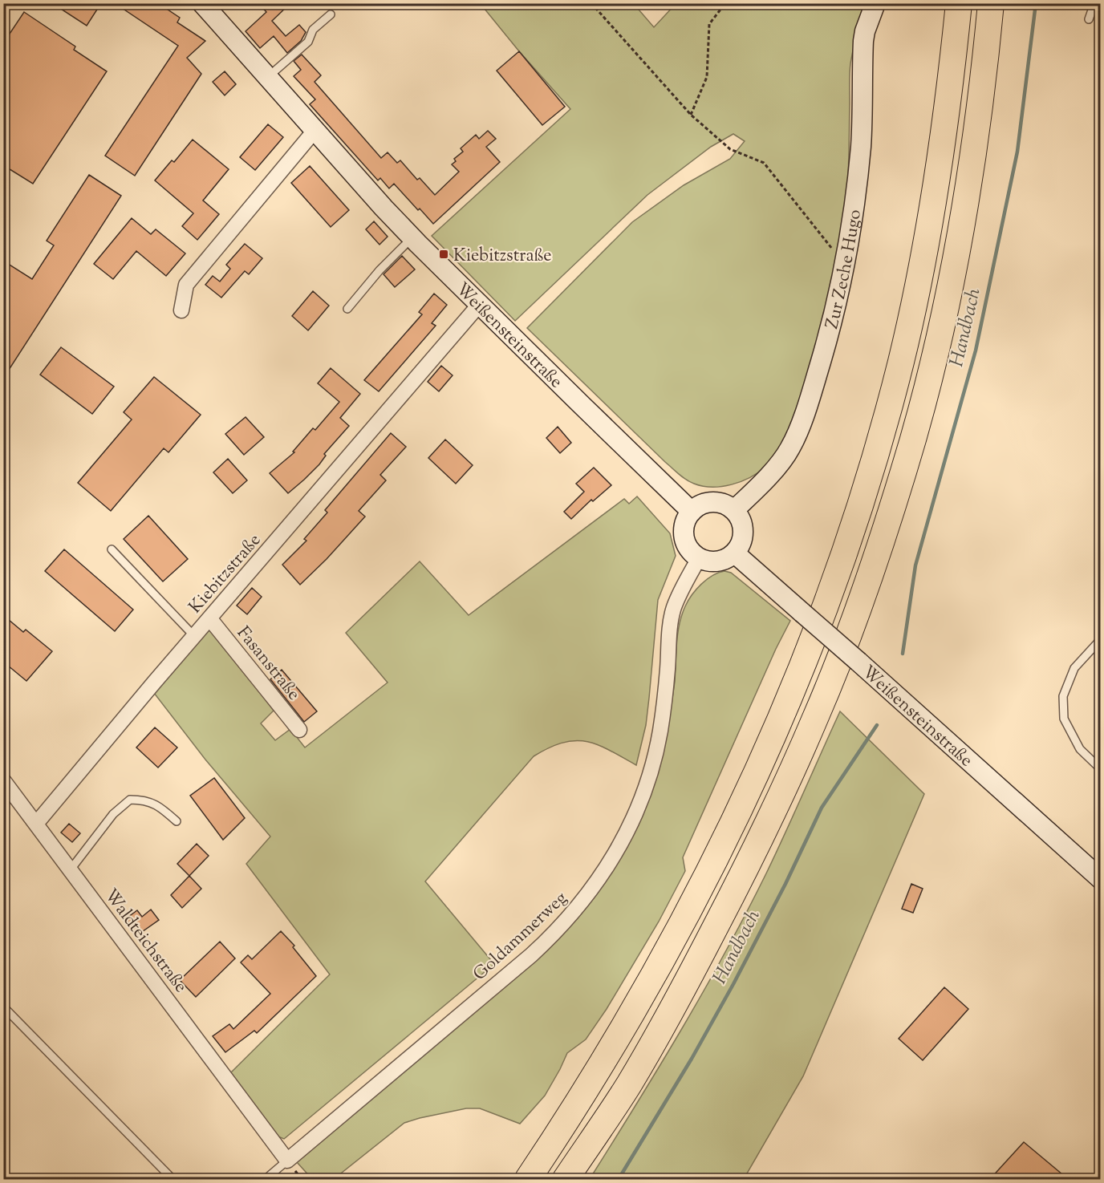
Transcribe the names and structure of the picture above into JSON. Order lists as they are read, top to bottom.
{
  "streets": {
    "street": [
      "Zur Zeche Hugo",
      "Weißensteinstraße",
      "Kiebitzstraße",
      "Fasanstraße",
      "Goldammerweg",
      "Waldteichstraße"
    ]
  },
  "crossings": [
    ["Zur Zeche Hugo", "Weißensteinstraße"],
    ["Zur Zeche Hugo", "Goldammerweg"],
    ["Weißensteinstraße", "Kiebitzstraße"],
    ["Weißensteinstraße", "Goldammerweg"],
    ["Kiebitzstraße", "Fasanstraße"],
    ["Kiebitzstraße", "Waldteichstraße"],
    ["Goldammerweg", "Waldteichstraße"]
  ],
  "water": ["Handbach"],
  "places": {
    "transit": ["Kiebitzstraße"]
  }
}
